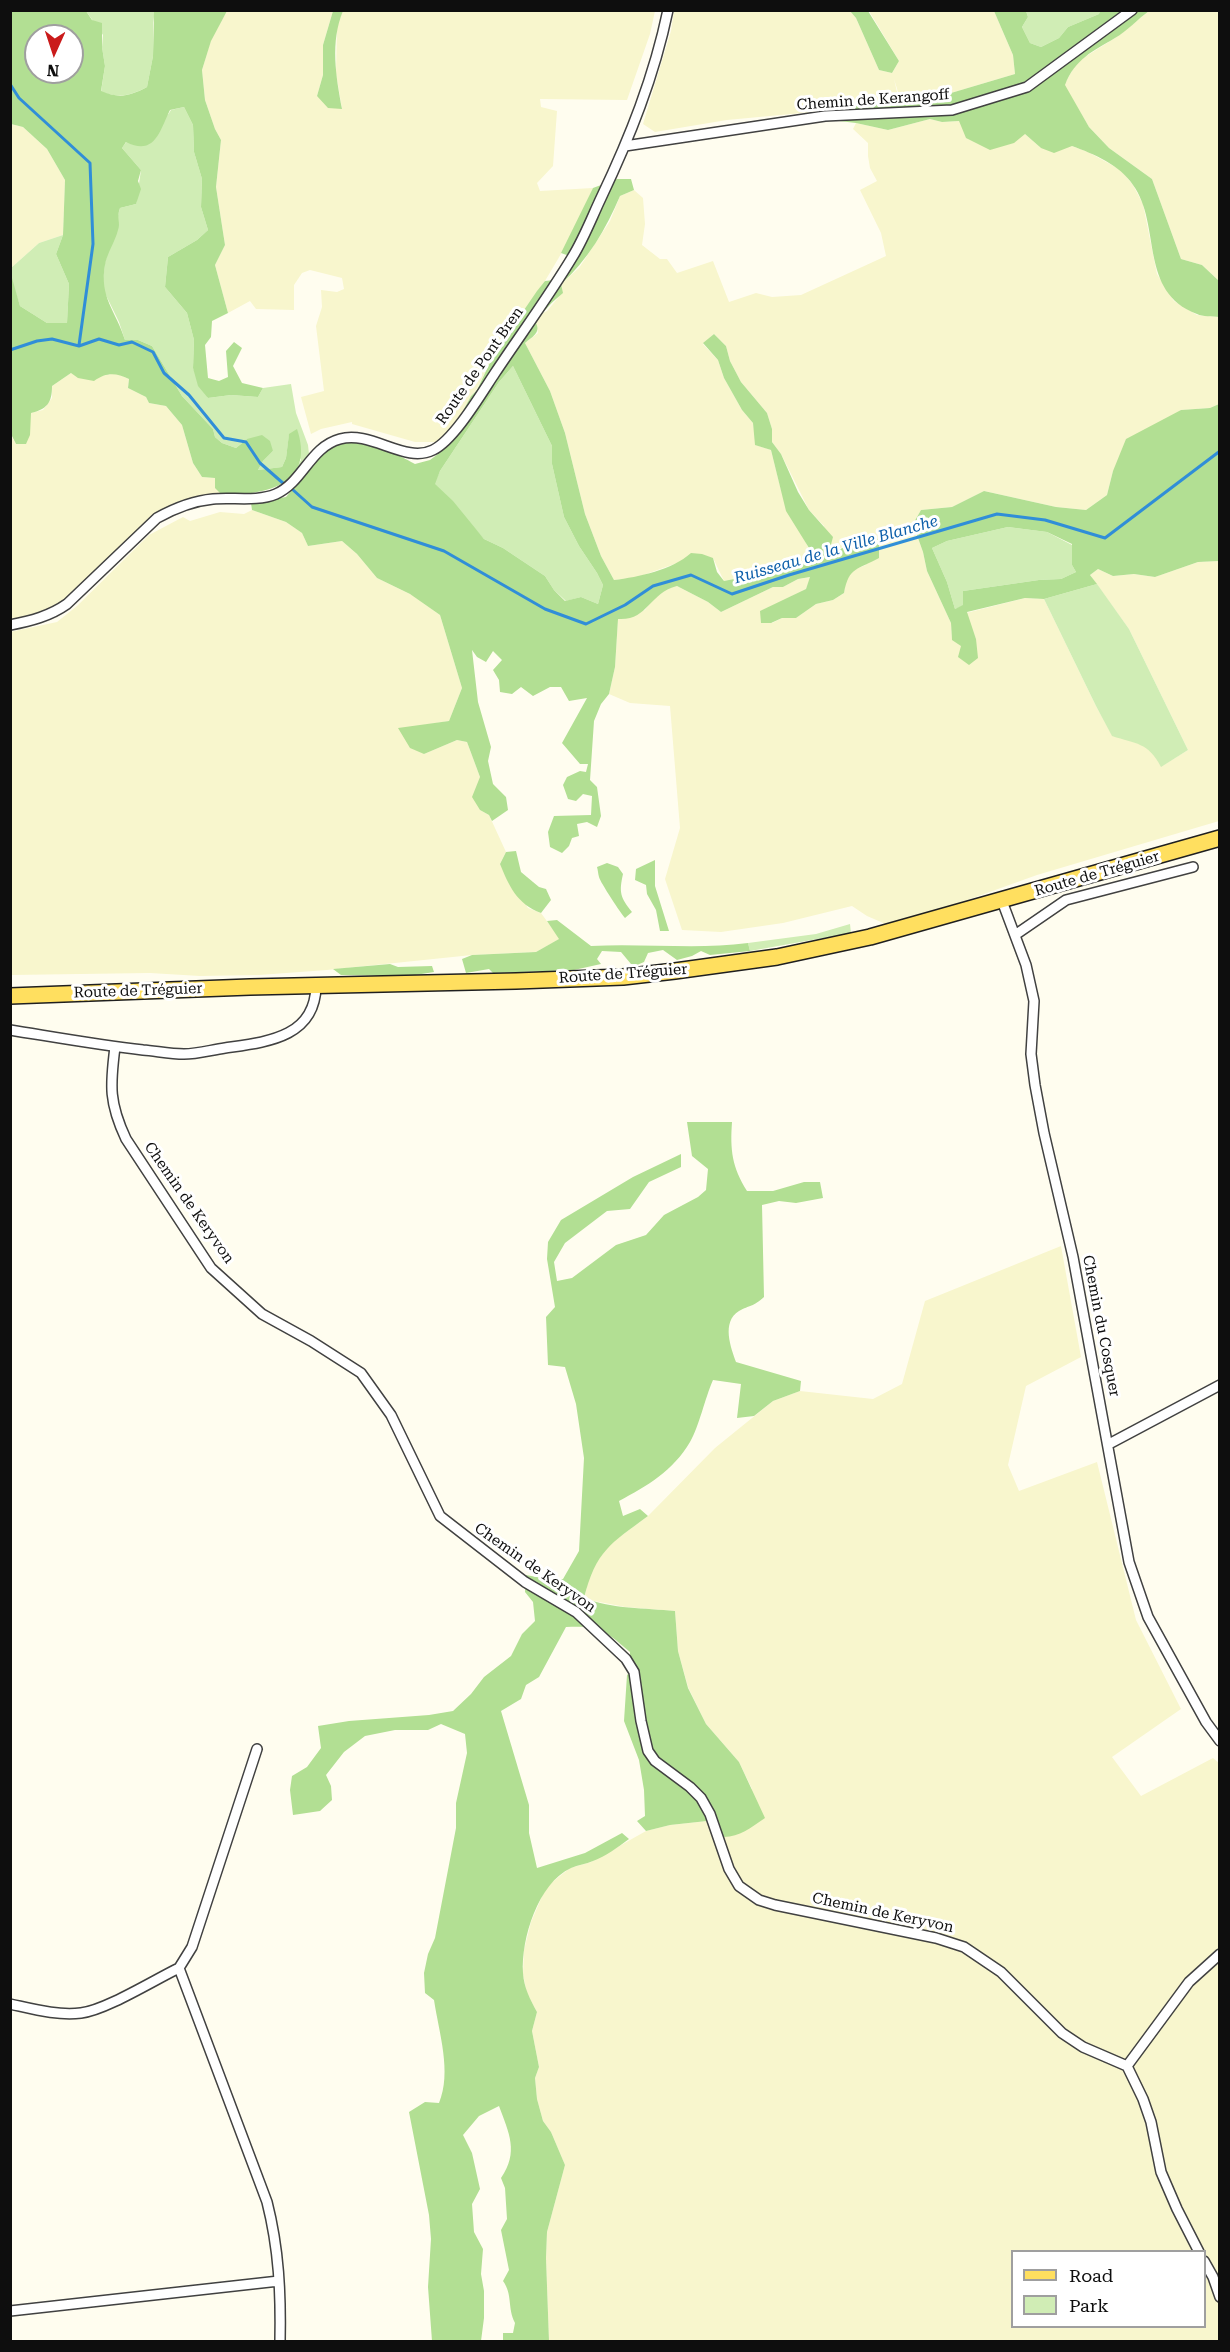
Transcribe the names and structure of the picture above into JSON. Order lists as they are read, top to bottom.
{
  "streets": {
    "main road": ["Route de Tréguier"],
    "street": [
      "Chemin de Kerangoff",
      "Route de Pont Bren",
      "Chemin de Keryvon",
      "Chemin du Cosquer"
    ]
  },
  "crossings": [
    ["Chemin de Kerangoff", "Route de Pont Bren"],
    ["Route de Tréguier", "Chemin du Cosquer"]
  ],
  "water": ["Ruisseau de la Ville Blanche"],
  "legend": ["Road", "Park"],
  "north": "bottom"
}
